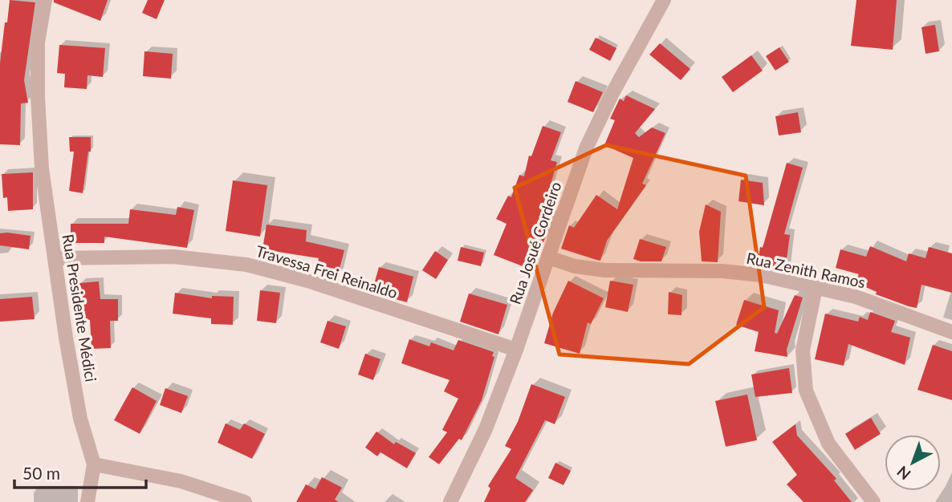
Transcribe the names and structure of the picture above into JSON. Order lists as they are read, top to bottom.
{
  "streets": {
    "street": [
      "Rua Josué Cordeiro",
      "Rua Zenith Ramos",
      "Travessa Frei Reinaldo",
      "Rua Presidente Médici"
    ]
  },
  "crossings": [
    ["Rua Josué Cordeiro", "Rua Zenith Ramos"],
    ["Rua Josué Cordeiro", "Travessa Frei Reinaldo"],
    ["Travessa Frei Reinaldo", "Rua Presidente Médici"]
  ],
  "scale_bar": "50 m",
  "north": "bottom left"
}
